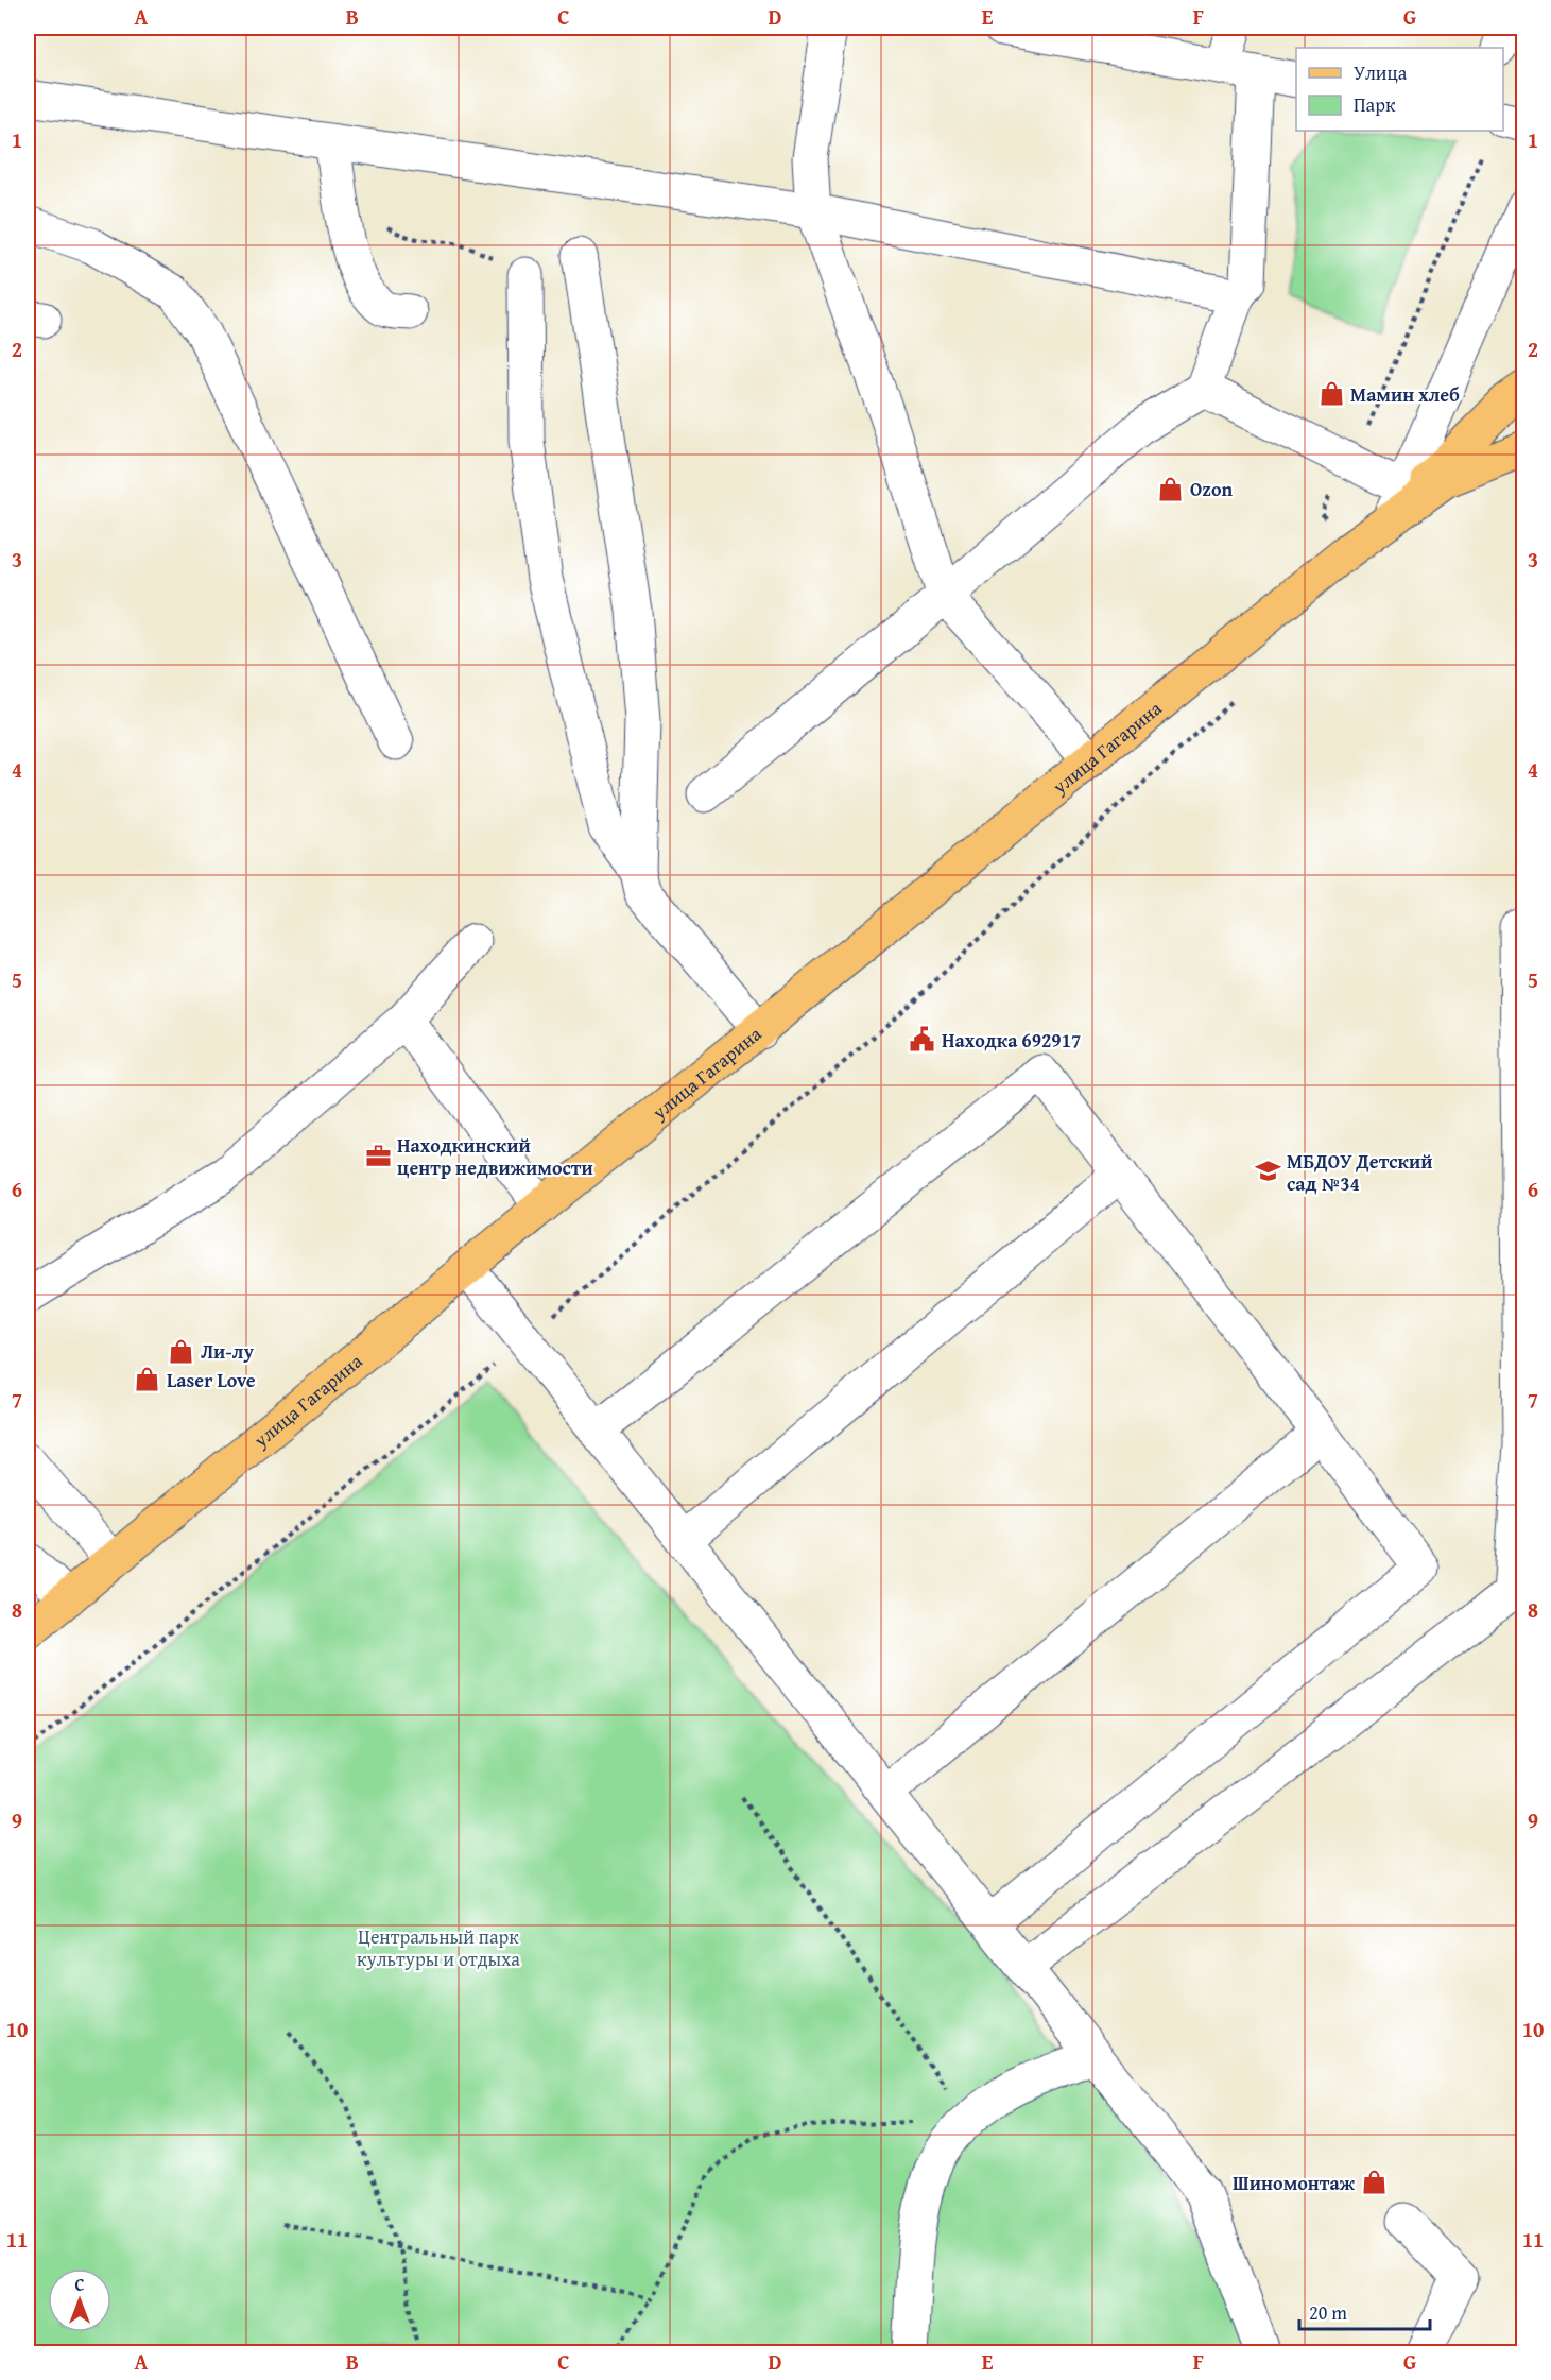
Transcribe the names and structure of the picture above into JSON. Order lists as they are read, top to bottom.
{
  "streets": {
    "main road": ["улица Гагарина"]
  },
  "parks": ["Центральный парк культуры и отдыха"],
  "places": {
    "shop": [
      "Мамин хлеб",
      "Ozon",
      "Ли-лу",
      "Laser Love",
      "Шиномонтаж"
    ],
    "public building": ["Находка 692917"],
    "office": ["Находкинский центр недвижимости"],
    "school or university": ["МБДОУ Детский сад №34"]
  },
  "legend": ["Улица", "Парк"],
  "scale_bar": "20 m",
  "north": "top",
  "grid": {
    "columns": [
      "A",
      "B",
      "C",
      "D",
      "E",
      "F",
      "G"
    ],
    "rows": [
      "1",
      "2",
      "3",
      "4",
      "5",
      "6",
      "7",
      "8",
      "9",
      "10",
      "11"
    ]
  }
}
